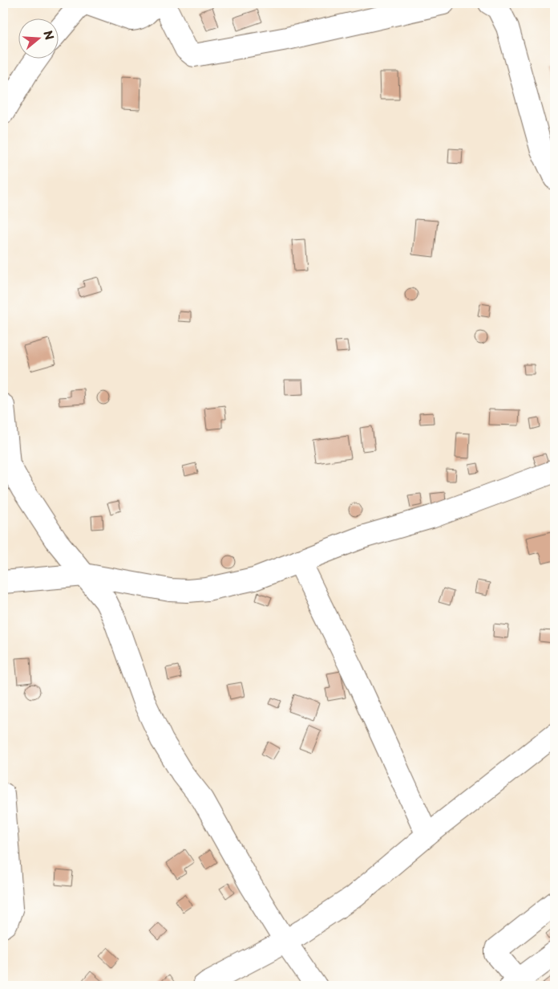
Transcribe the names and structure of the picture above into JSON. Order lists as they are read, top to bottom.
{
  "north": "right"
}
